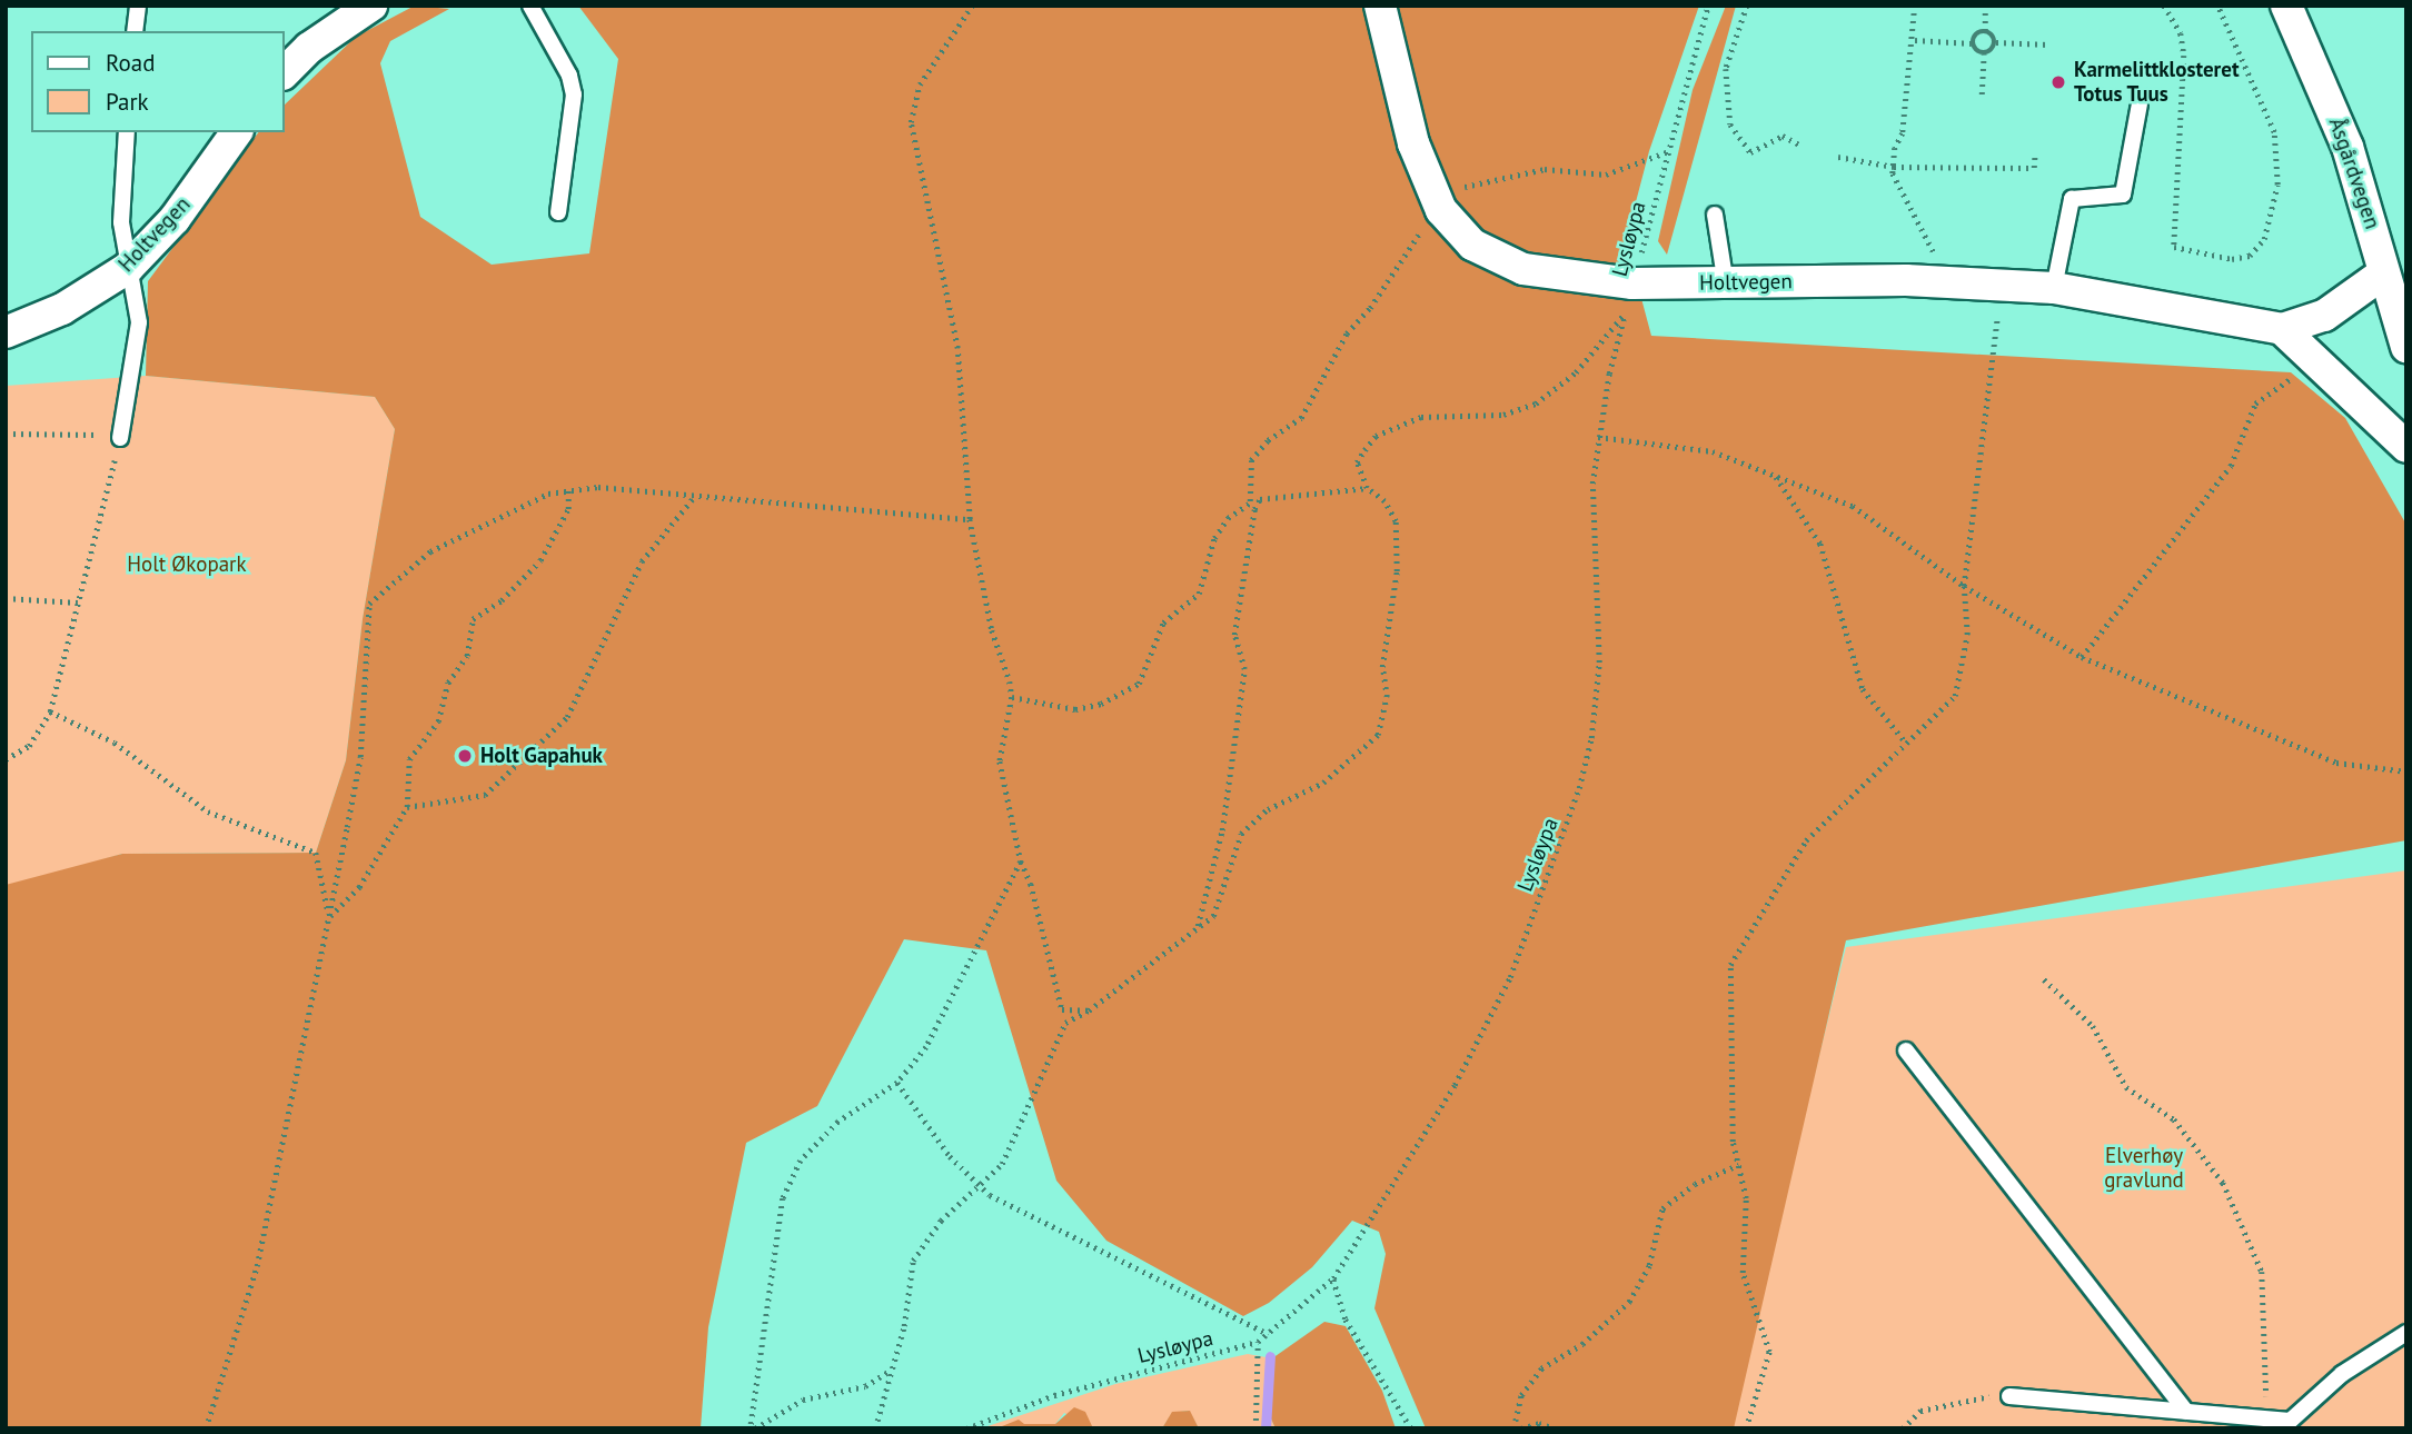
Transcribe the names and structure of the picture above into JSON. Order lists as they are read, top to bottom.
{
  "streets": {
    "street": ["Åsgårdvegen", "Holtvegen"],
    "path": ["Lysløypa"]
  },
  "crossings": [
    ["Åsgårdvegen", "Holtvegen"],
    ["Holtvegen", "Lysløypa"]
  ],
  "parks": ["Holt Økopark", "Elverhøy gravlund"],
  "places": ["Karmelittklosteret Totus Tuus", "Holt Gapahuk"],
  "legend": ["Road", "Park"]
}
